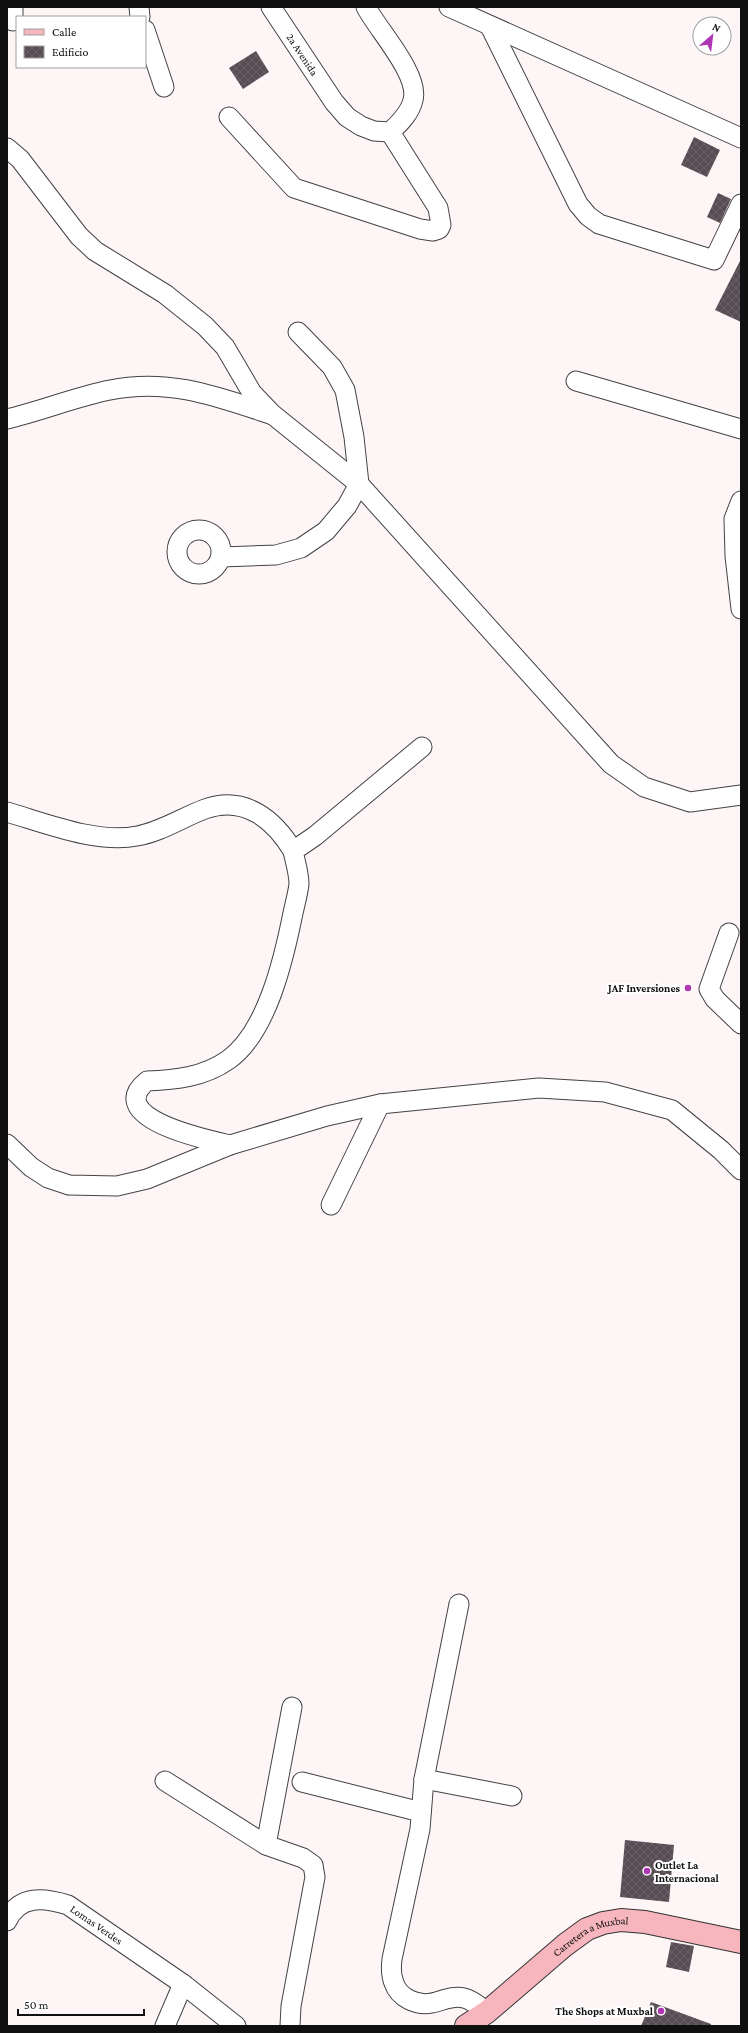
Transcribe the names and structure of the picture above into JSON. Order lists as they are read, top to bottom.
{
  "streets": {
    "main road": ["Carretera a Muxbal"],
    "street": ["2a Avenida", "Lomas Verdes"]
  },
  "places": ["JAF Inversiones", "Outlet La Internacional", "The Shops at Muxbal"],
  "legend": ["Calle", "Edificio"],
  "scale_bar": "50 m",
  "north": "top right"
}
